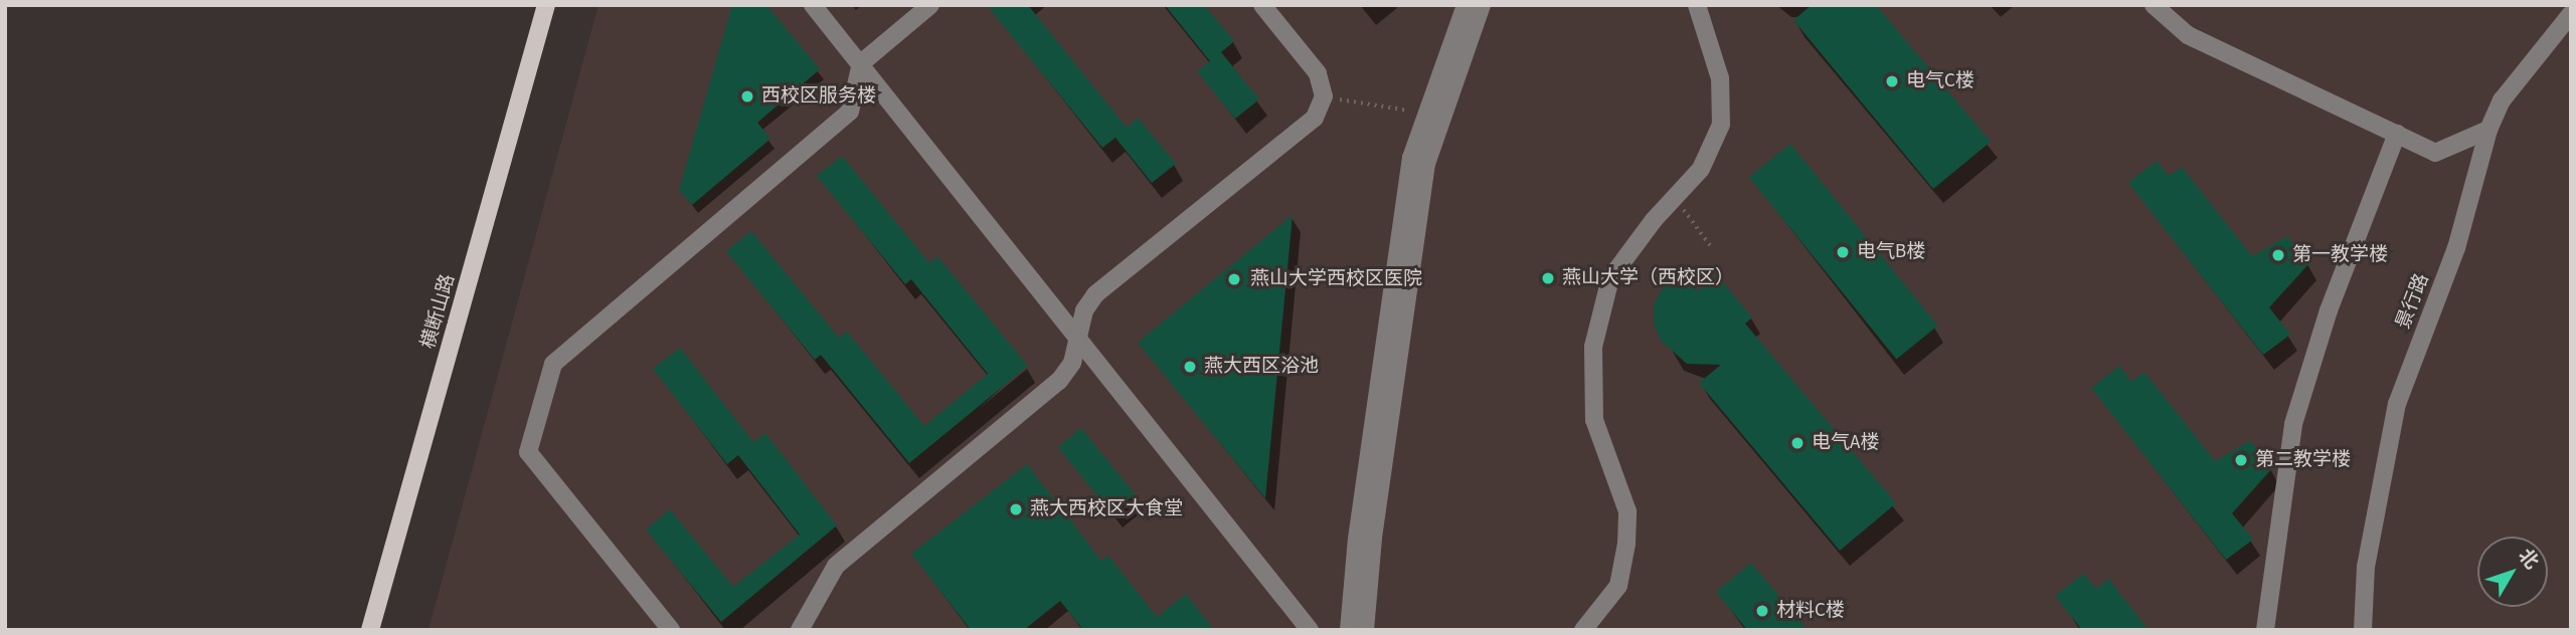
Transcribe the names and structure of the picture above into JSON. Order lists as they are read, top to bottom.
{
  "streets": {
    "main road": ["横断山路"],
    "street": ["景行路"]
  },
  "places": [
    "电气C楼",
    "西校区服务楼",
    "电气B楼",
    "第一教学楼",
    "燕山大学（西校区）",
    "燕山大学西校区医院",
    "燕大西区浴池",
    "电气A楼",
    "第二教学楼",
    "燕大西校区大食堂",
    "材料C楼"
  ],
  "north": "top right"
}
